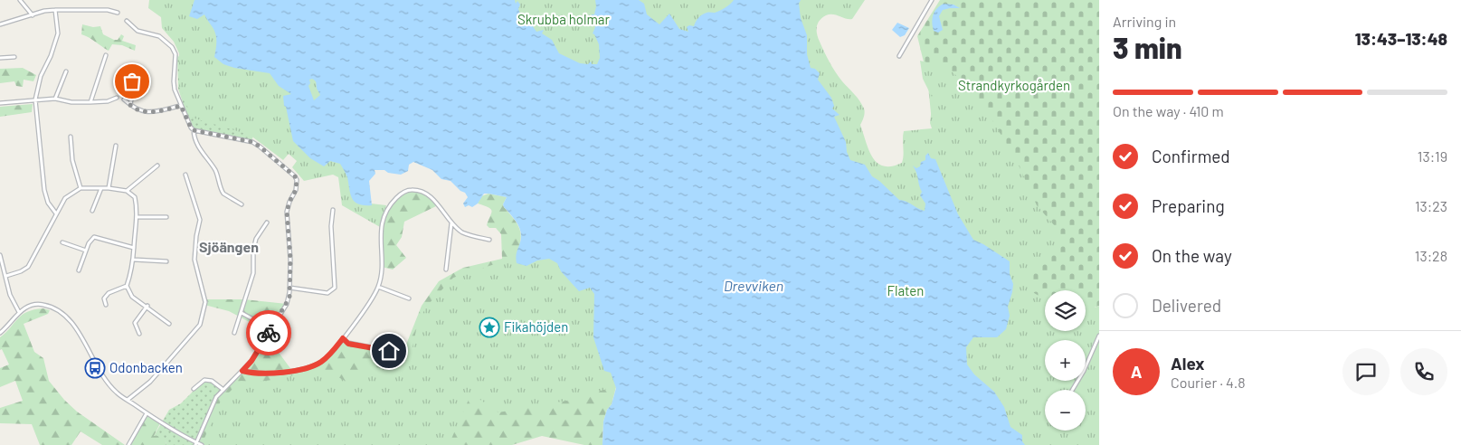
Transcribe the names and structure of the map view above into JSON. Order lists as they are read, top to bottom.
{
  "districts": ["Sjöängen"],
  "water": ["Drevviken"],
  "parks": ["Skrubba holmar", "Strandkyrkogården", "Flaten"],
  "places": {
    "place": ["Fikahöjden"],
    "bus stop": ["Odonbacken"]
  },
  "page": {
    "heading": ["3 min", "Arriving in", "13:43–13:48"],
    "panel": ["Alex", "Courier · 4.8"],
    "bar": "On the way · 410 m",
    "list": [
      ["Confirmed", "13:19"],
      ["Preparing", "13:23"],
      ["On the way", "13:28"],
      "Delivered"
    ],
    "map_buttons": ["+", "−"],
    "round": "A"
  }
}
